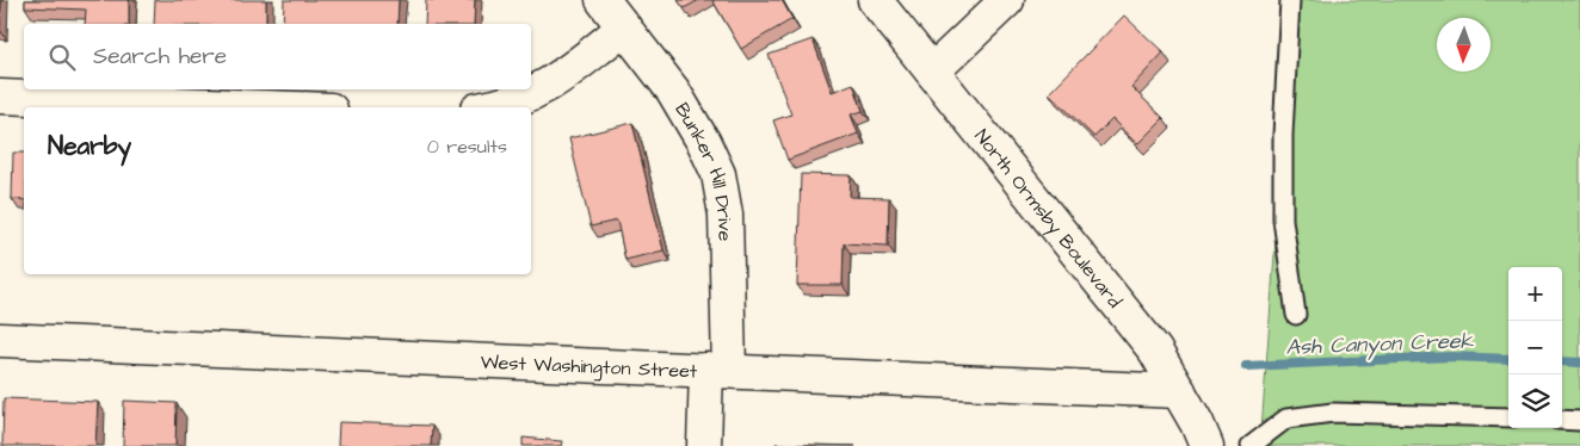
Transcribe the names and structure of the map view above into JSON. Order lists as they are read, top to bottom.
{
  "streets": {
    "street": ["Bunker Hill Drive", "North Ormsby Boulevard", "West Washington Street"]
  },
  "crossings": [
    ["Bunker Hill Drive", "West Washington Street"],
    ["North Ormsby Boulevard", "West Washington Street"]
  ],
  "water": ["Ash Canyon Creek"],
  "north": "bottom",
  "page": {
    "search": "Search here",
    "heading": ["Nearby", "0 results"],
    "map_buttons": ["+", "−"]
  }
}
